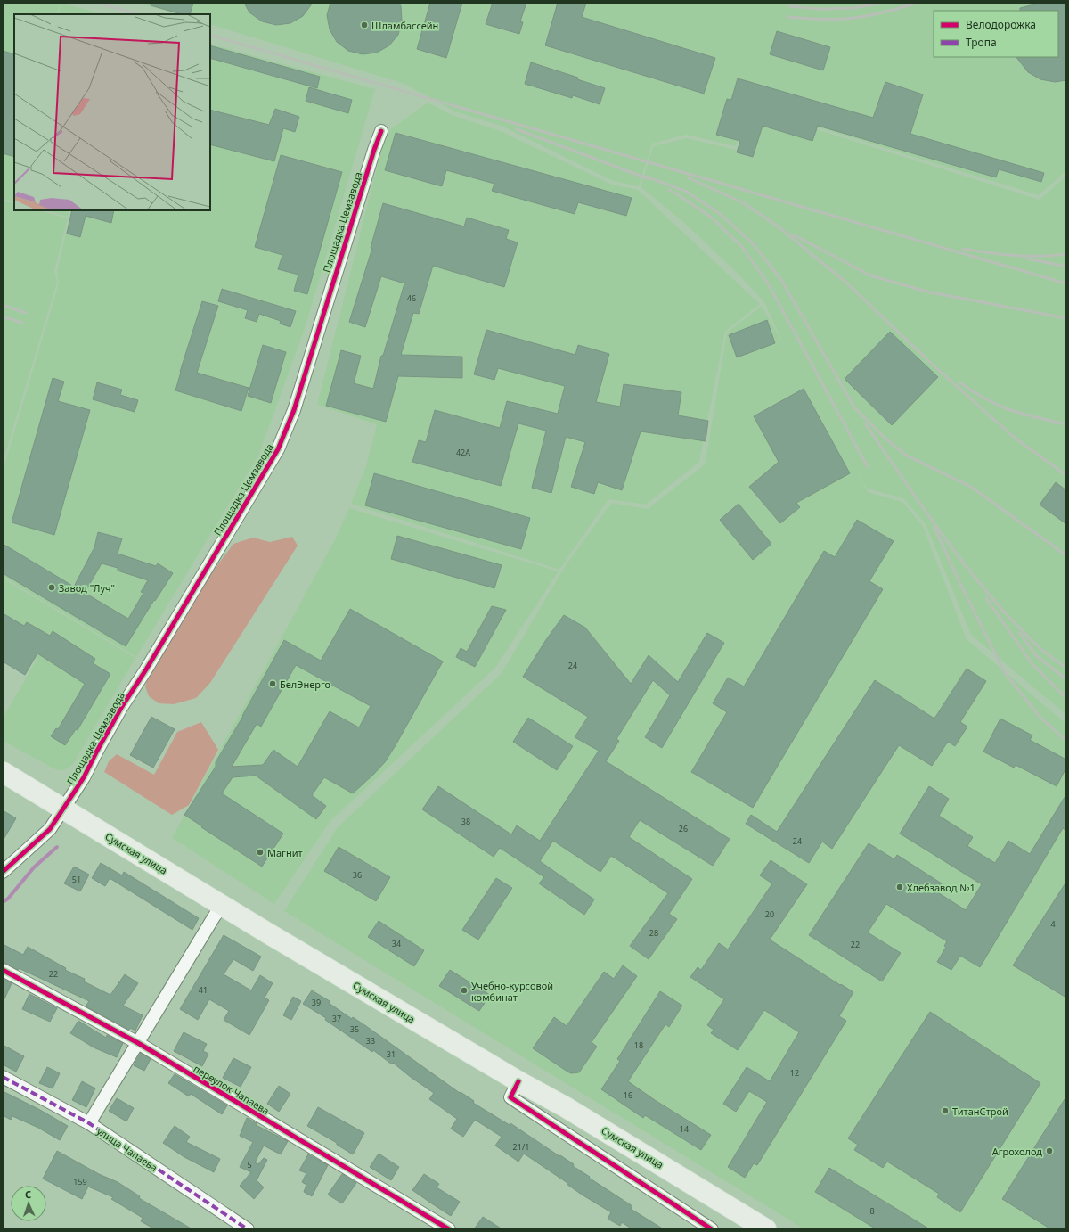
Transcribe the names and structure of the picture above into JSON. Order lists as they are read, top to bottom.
{
  "streets": {
    "main road": ["Сумская улица"],
    "street": ["Площадка Цемзавода", "переулок Чапаева", "улица Чапаева"]
  },
  "crossings": [
    ["Площадка Цемзавода", "Сумская улица"]
  ],
  "places": [
    "Шламбассейн",
    "Завод \"Луч\"",
    "БелЭнерго",
    "Магнит",
    "Хлебзавод №1",
    "Учебно-курсовой комбинат",
    "ТитанСтрой",
    "Агрохолод"
  ],
  "house_numbers": [
    "46",
    "42А",
    "24",
    "38",
    "26",
    "24",
    "36",
    "51",
    "20",
    "4",
    "28",
    "34",
    "22",
    "22",
    "41",
    "39",
    "37",
    "35",
    "33",
    "18",
    "31",
    "12",
    "16",
    "14",
    "21/1",
    "5",
    "159",
    "8"
  ],
  "legend": ["Велодорожка", "Тропа"],
  "north": "top"
}
